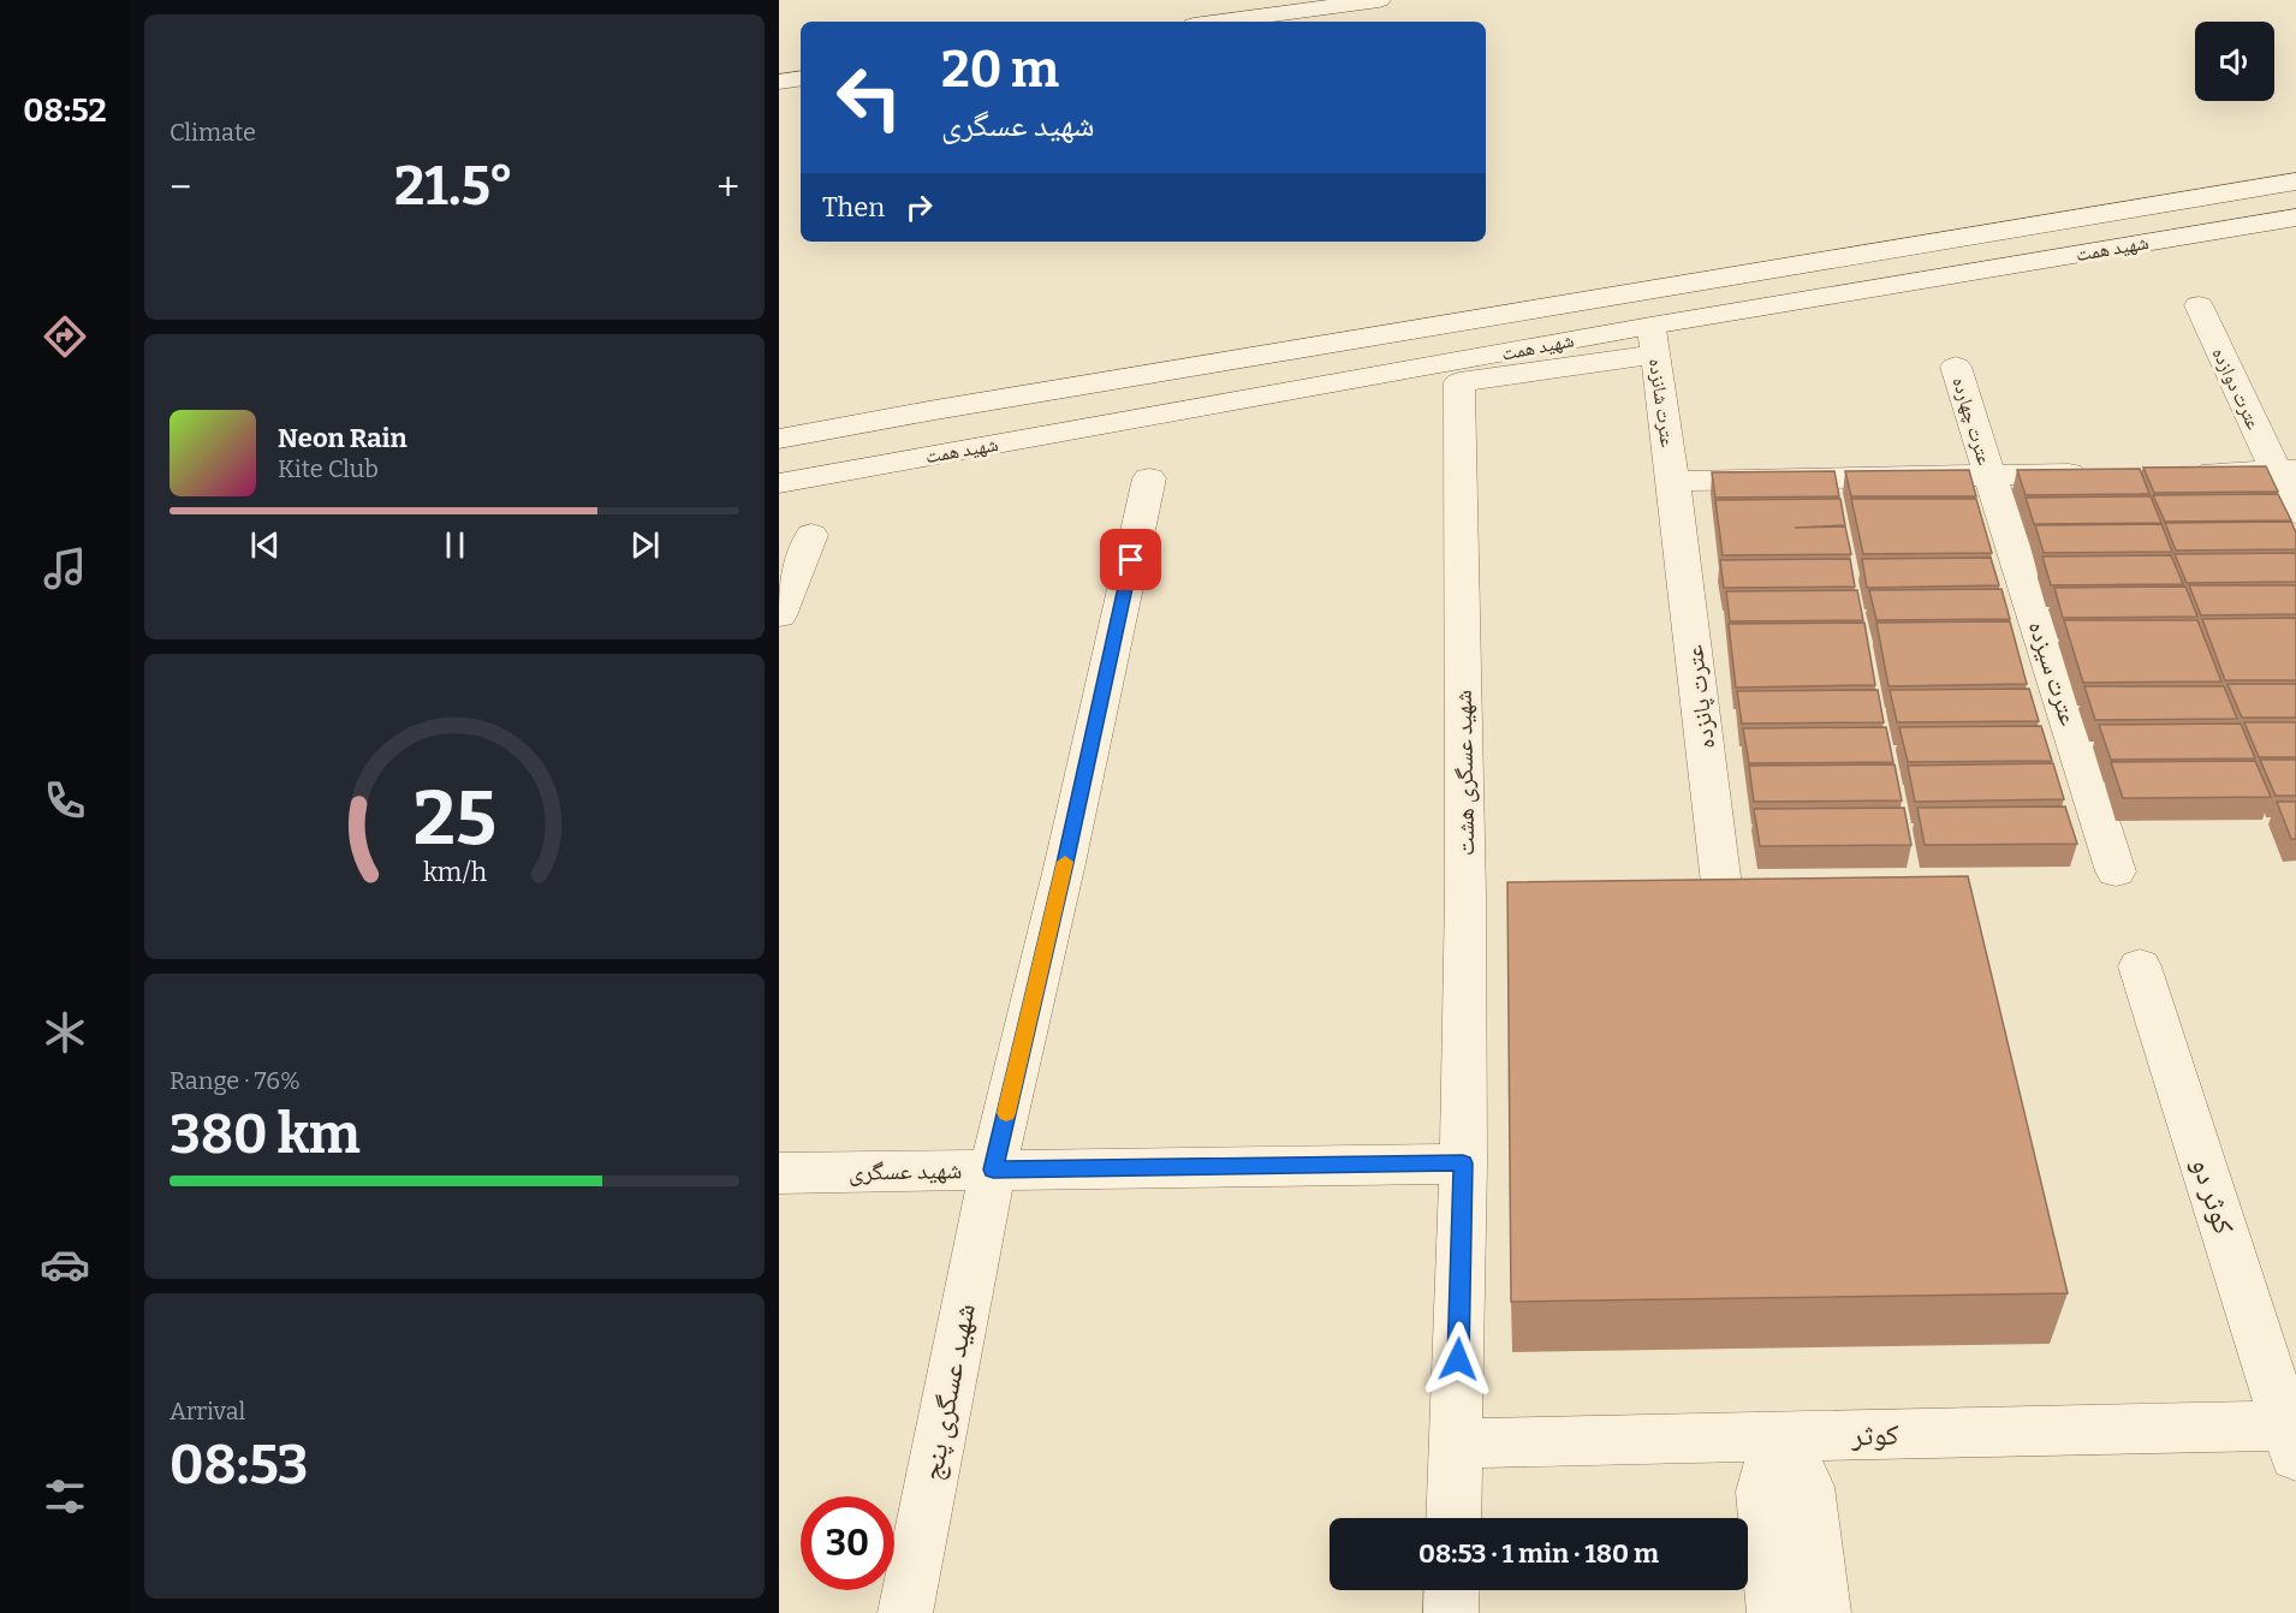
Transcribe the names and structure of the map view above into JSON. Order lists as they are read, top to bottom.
{
  "streets": {
    "street": [
      "شهید همت",
      "عترت دوازده",
      "عترت شانزده",
      "عترت چهارده",
      "عترت سیزده",
      "عترت پانزده",
      "شهید عسگری هشت",
      "شهید عسگری",
      "کوثر دو",
      "شهید عسگری پنج",
      "کوثر"
    ]
  },
  "crossings": [
    ["شهید همت", "عترت شانزده"],
    ["شهید همت", "شهید عسگری هشت"],
    ["عترت شانزده", "عترت پانزده"],
    ["عترت شانزده", "شهید عسگری هشت"],
    ["عترت چهارده", "عترت سیزده"],
    ["شهید عسگری هشت", "شهید عسگری"],
    ["شهید عسگری هشت", "کوثر"],
    ["شهید عسگری", "شهید عسگری پنج"],
    ["کوثر دو", "کوثر"]
  ],
  "page": {
    "tabs": "08:52",
    "tile": [
      "Climate",
      ["Range · 76%", "380 km"],
      ["Arrival", "08:53"]
    ],
    "turn": ["20 m", "شهید عسگری"],
    "heat": ["−", "21.5°", "+"],
    "then": "Then",
    "song": ["Neon Rain", "Kite Club"],
    "limit": "30",
    "trip": "08:53 · 1 min · 180 m",
    "gauge": ["25", "km/h"]
  }
}
